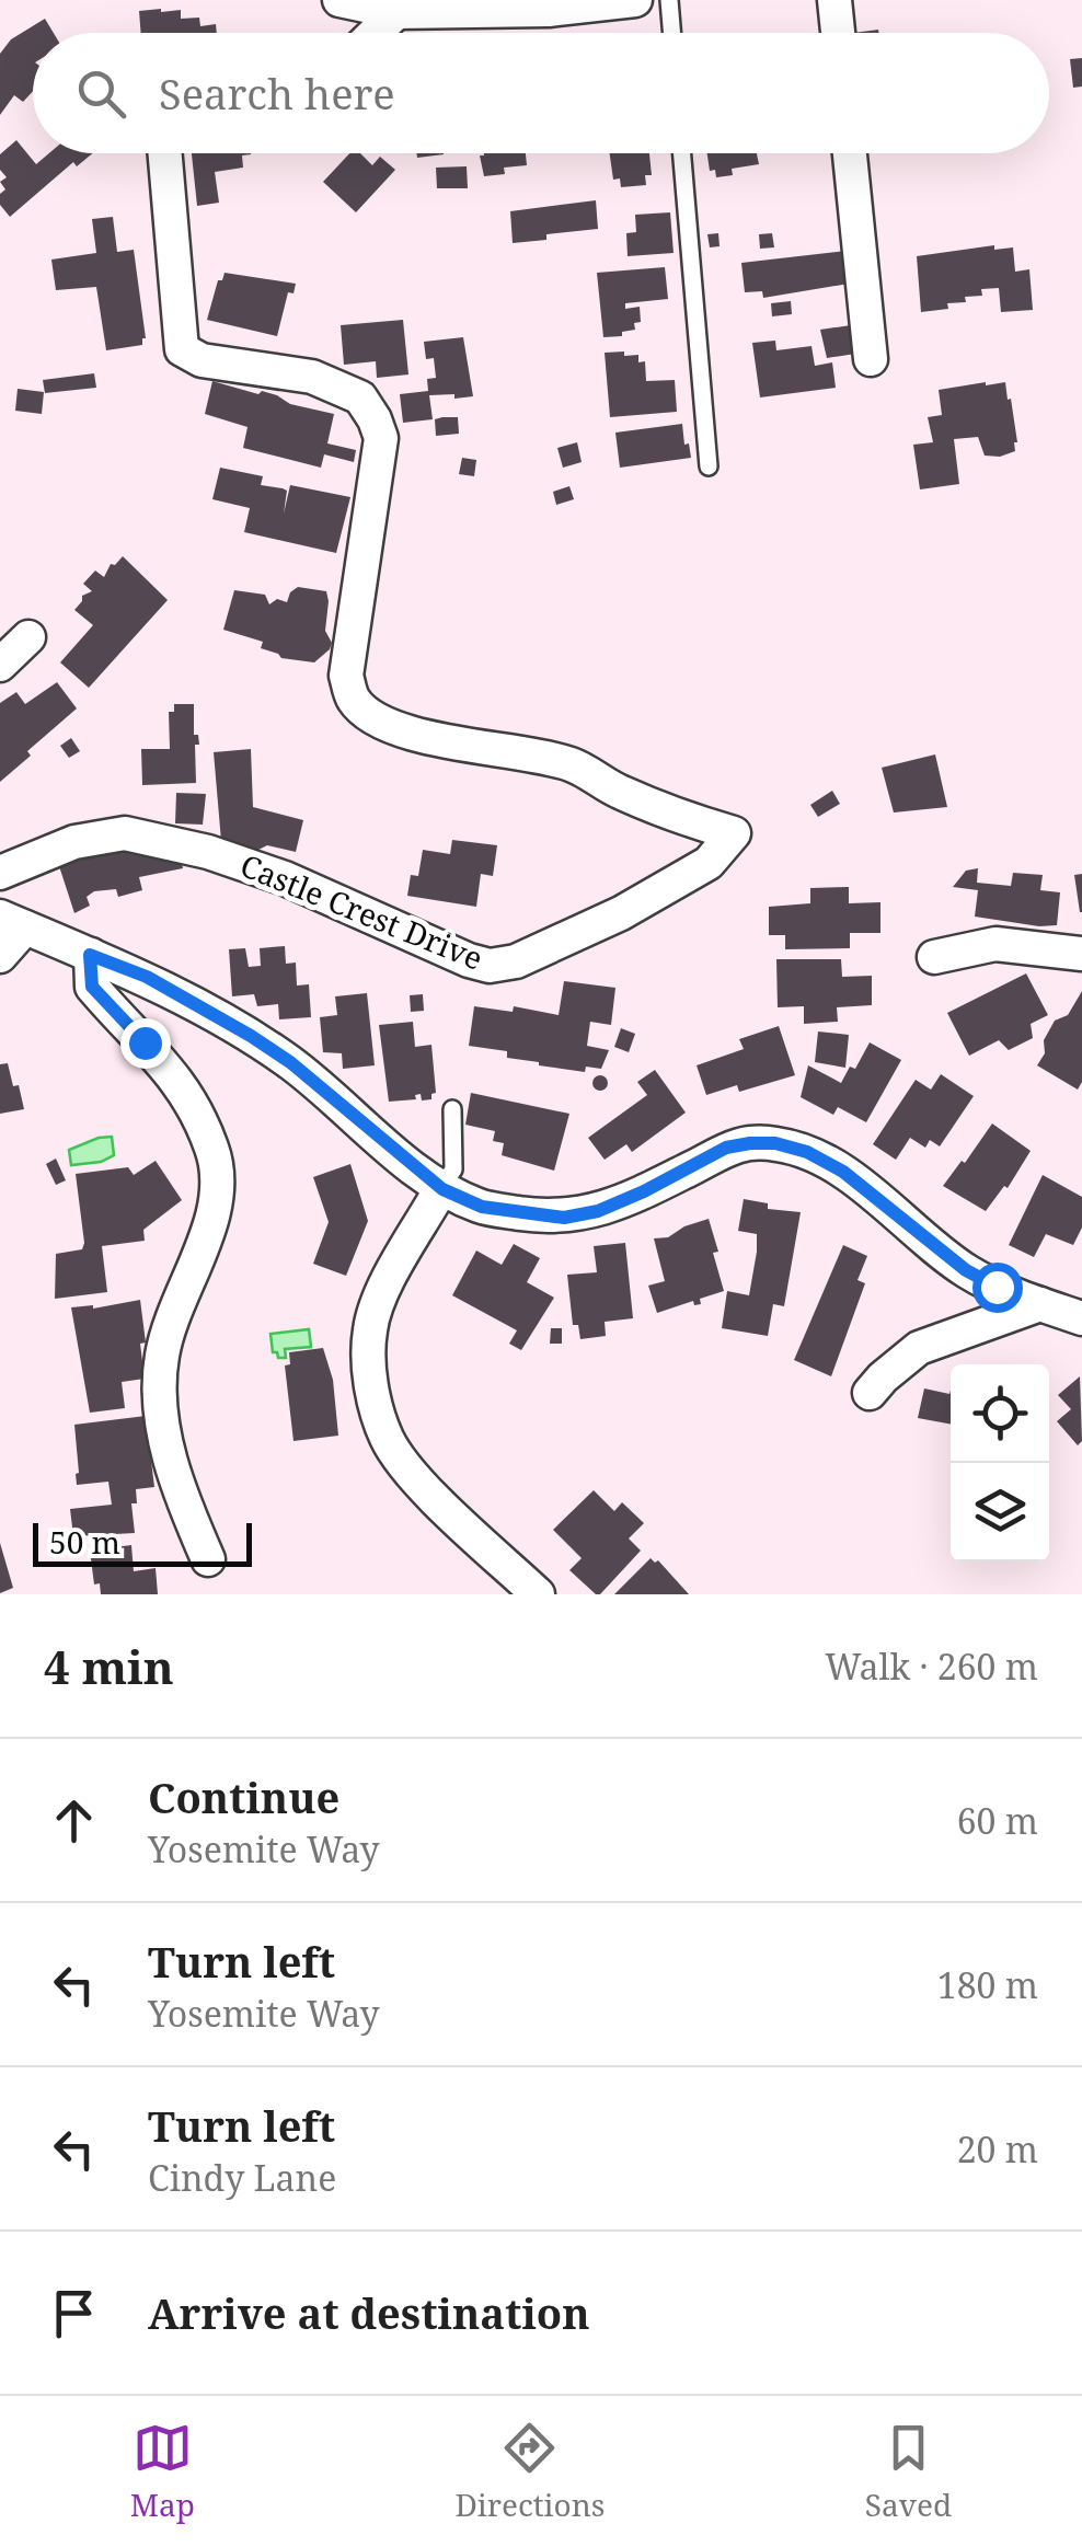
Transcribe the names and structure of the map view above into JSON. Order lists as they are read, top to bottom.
{
  "streets": {
    "street": ["Castle Crest Drive"]
  },
  "scale_bar": "50 m",
  "page": {
    "search": "Search here",
    "scale": "50 m",
    "heading": ["4 min", "Walk · 260 m"],
    "list": [
      ["Continue", "Yosemite Way", "60 m"],
      ["Turn left", "Yosemite Way", "180 m"],
      ["Turn left", "Cindy Lane", "20 m"],
      "Arrive at destination"
    ],
    "nav": ["Map", "Directions", "Saved"]
  }
}
